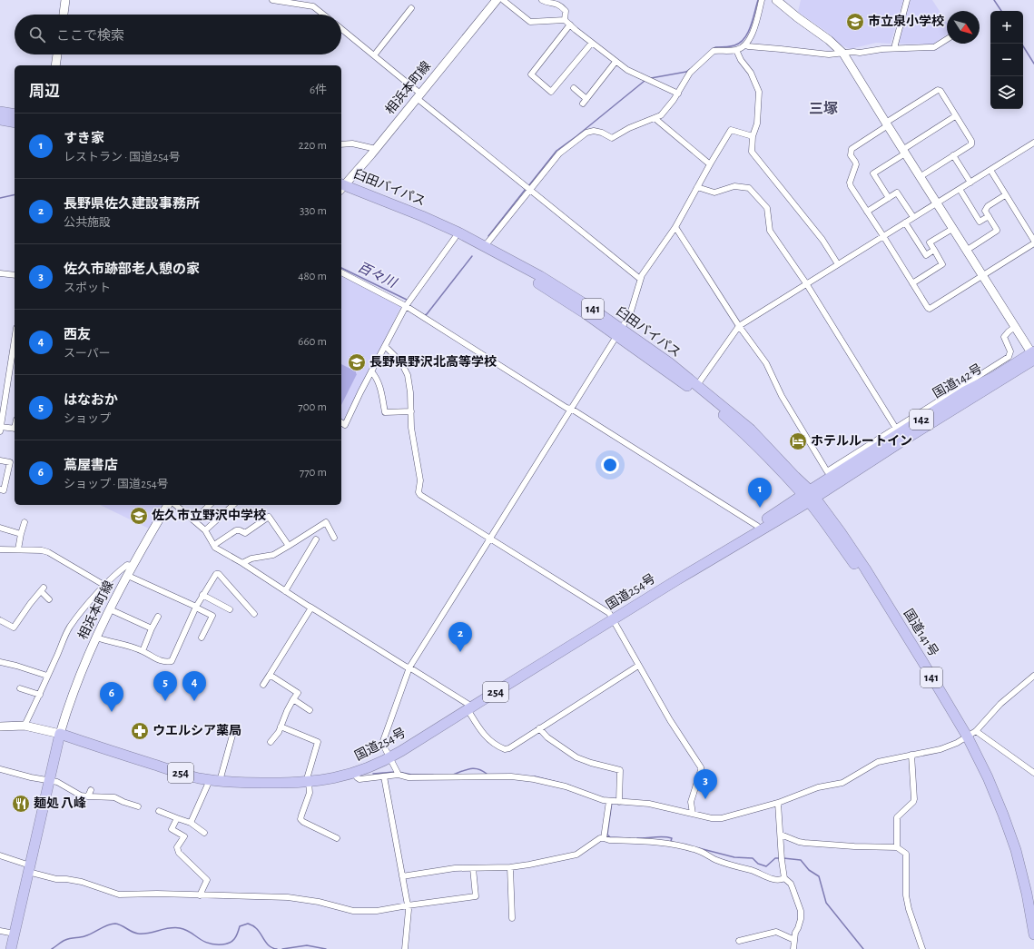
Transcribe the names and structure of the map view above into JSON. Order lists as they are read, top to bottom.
{
  "streets": {
    "highway": [
      "臼田バイパス",
      "141",
      "国道142号",
      "142",
      "国道254号",
      "国道141号",
      "254"
    ],
    "main road": ["相浜本町線"]
  },
  "crossings": [
    ["相浜本町線", "国道254号"],
    ["臼田バイパス", "国道142号"],
    ["臼田バイパス", "国道254号"],
    ["臼田バイパス", "国道141号"],
    ["国道142号", "国道254号"],
    ["国道142号", "国道141号"],
    ["国道254号", "国道141号"]
  ],
  "districts": ["三塚"],
  "water": ["百々川"],
  "places": {
    "school or university": ["市立泉小学校", "長野県野沢北高等学校", "佐久市立野沢中学校"],
    "hotel": ["ホテルルートイン"],
    "pharmacy": ["ウエルシア薬局"],
    "restaurant": ["麺処 八峰"]
  },
  "north": "bottom right",
  "page": {
    "map_buttons": ["+", "−"],
    "search": "ここで検索",
    "heading": ["周辺", "6件"],
    "list": [
      {
        "mark": "1",
        "name": "すき家",
        "note": "レストラン · 国道254号",
        "value": "220 m"
      },
      {
        "mark": "2",
        "name": "長野県佐久建設事務所",
        "note": "公共施設",
        "value": "330 m"
      },
      {
        "mark": "3",
        "name": "佐久市跡部老人憩の家",
        "note": "スポット",
        "value": "480 m"
      },
      {
        "mark": "4",
        "name": "西友",
        "note": "スーパー",
        "value": "660 m"
      },
      {
        "mark": "5",
        "name": "はなおか",
        "note": "ショップ",
        "value": "700 m"
      },
      {
        "mark": "6",
        "name": "蔦屋書店",
        "note": "ショップ · 国道254号",
        "value": "770 m"
      }
    ],
    "pins": [
      "1",
      "2",
      "4",
      "5",
      "6",
      "3"
    ]
  }
}
